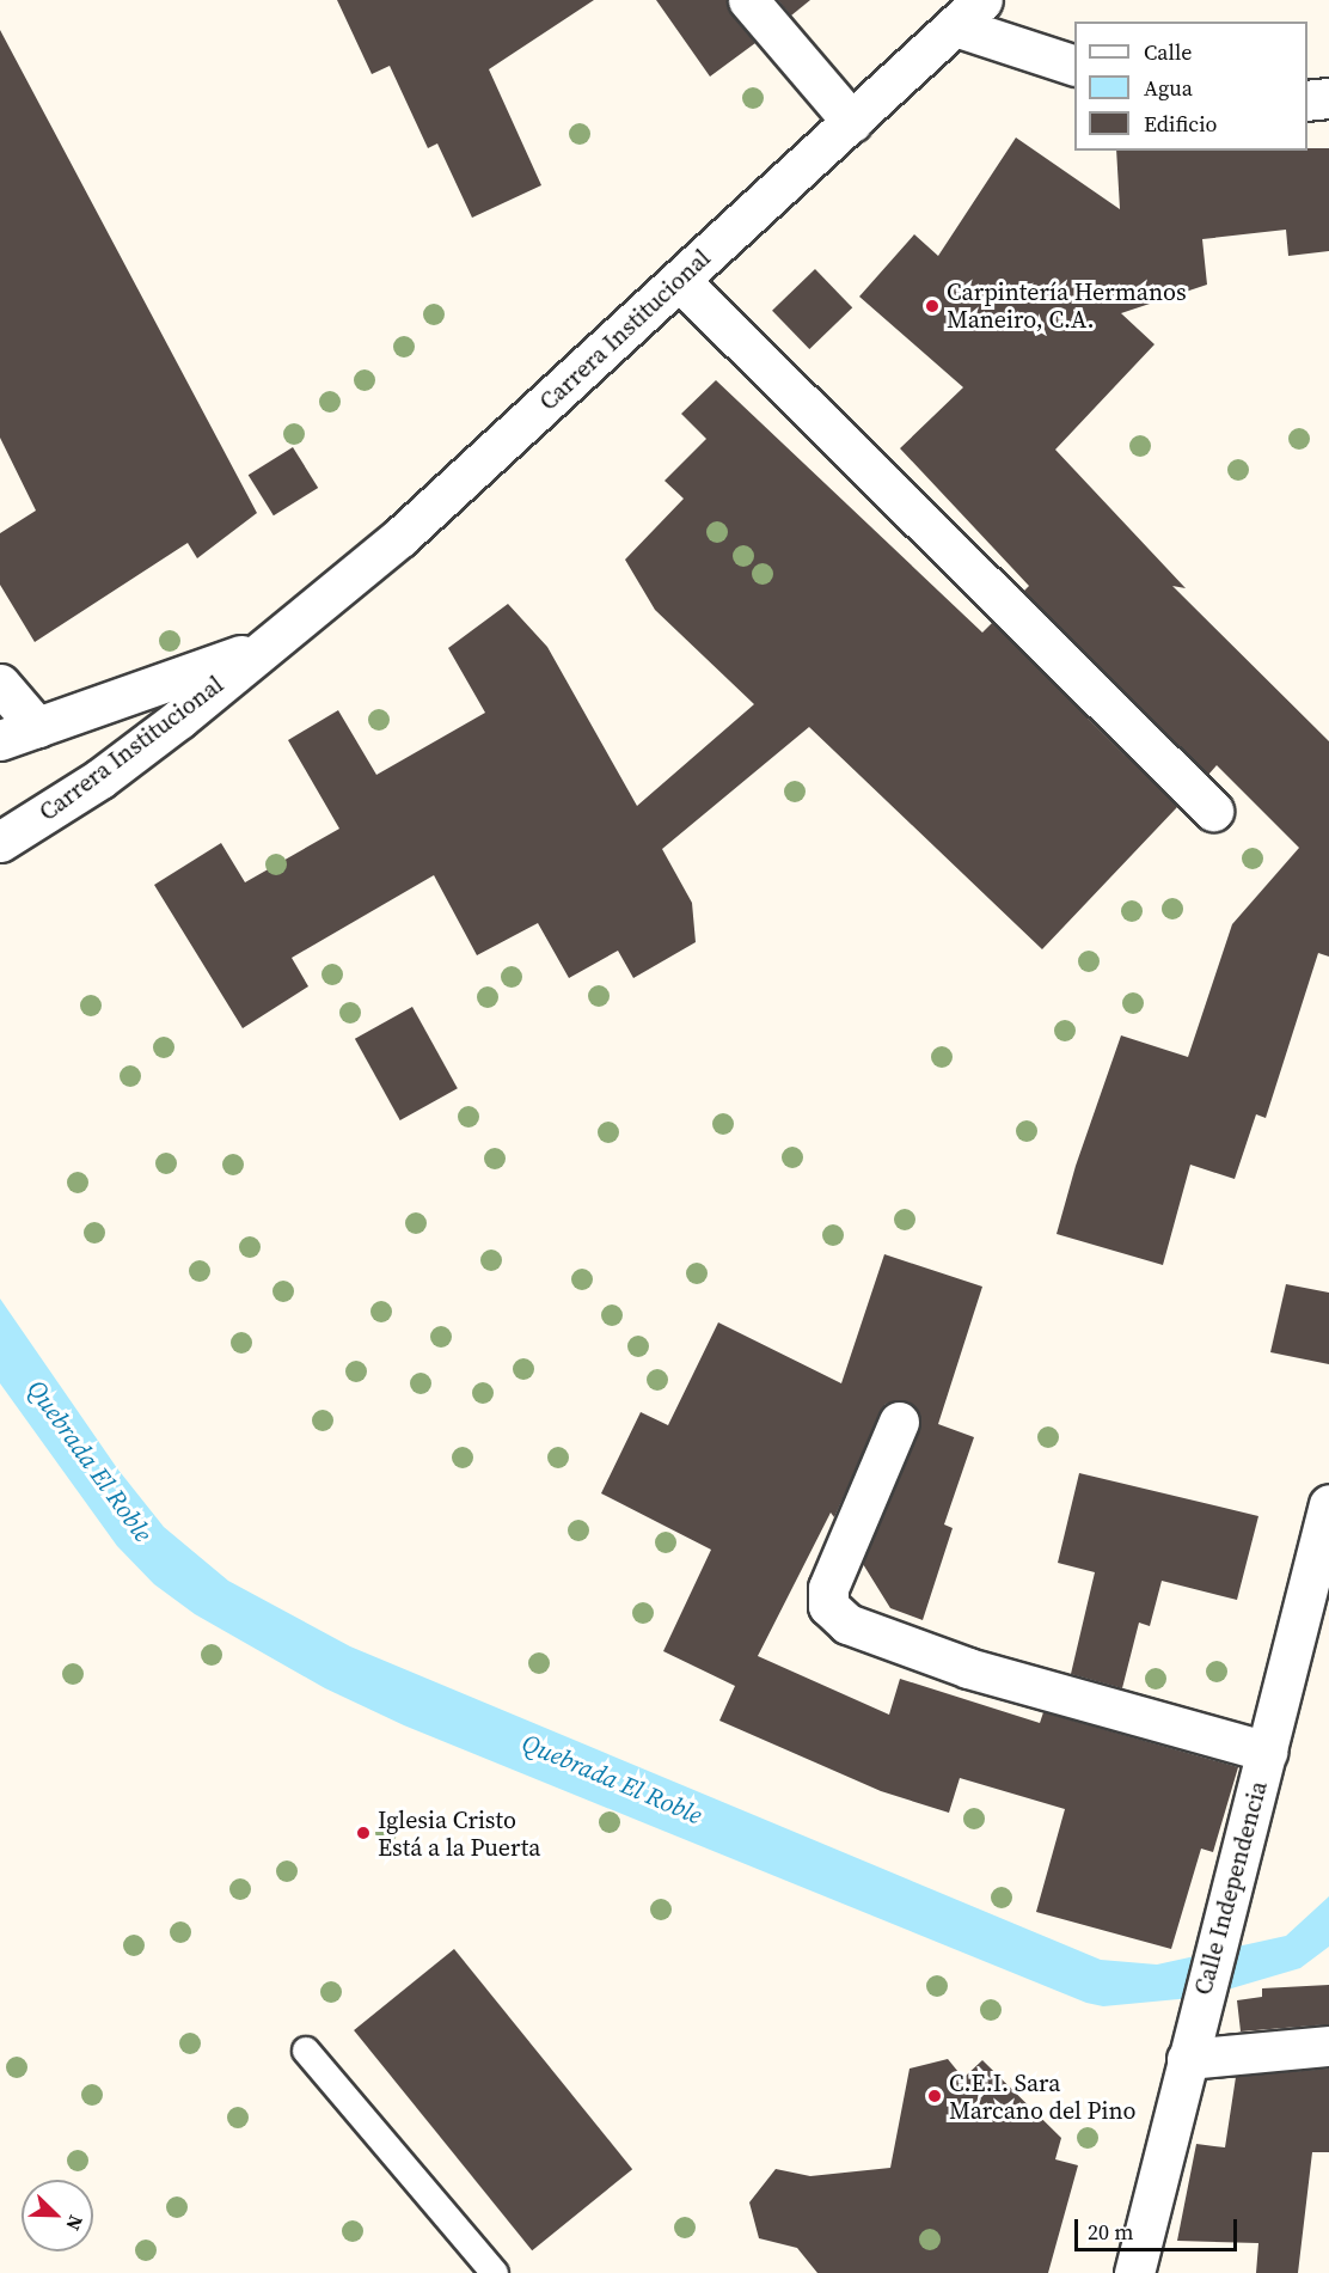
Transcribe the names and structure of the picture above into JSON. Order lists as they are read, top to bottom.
{
  "streets": {
    "street": ["Carrera Institucional", "Calle Independencia"]
  },
  "water": ["Quebrada El Roble"],
  "places": ["Carpintería Hermanos Maneiro, C.A.", "Iglesia Cristo Está a la Puerta", "C.E.I. Sara Marcano del Pino"],
  "legend": ["Calle", "Agua", "Edificio"],
  "scale_bar": "20 m",
  "north": "bottom right"
}
